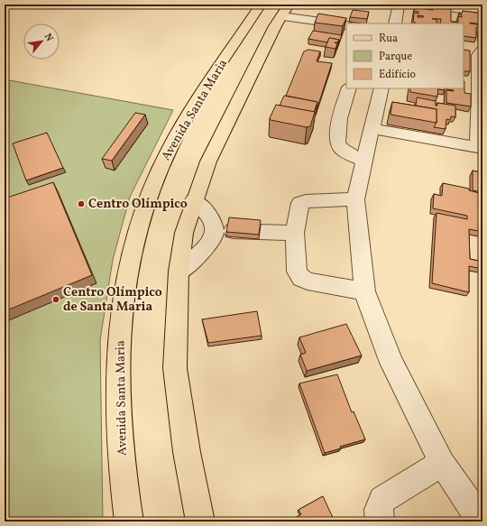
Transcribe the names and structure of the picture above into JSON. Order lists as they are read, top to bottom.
{
  "streets": {
    "main road": ["Avenida Santa Maria"]
  },
  "places": ["Centro Olímpico", "Centro Olímpico de Santa Maria"],
  "legend": ["Rua", "Parque", "Edifício"],
  "north": "top right"
}
